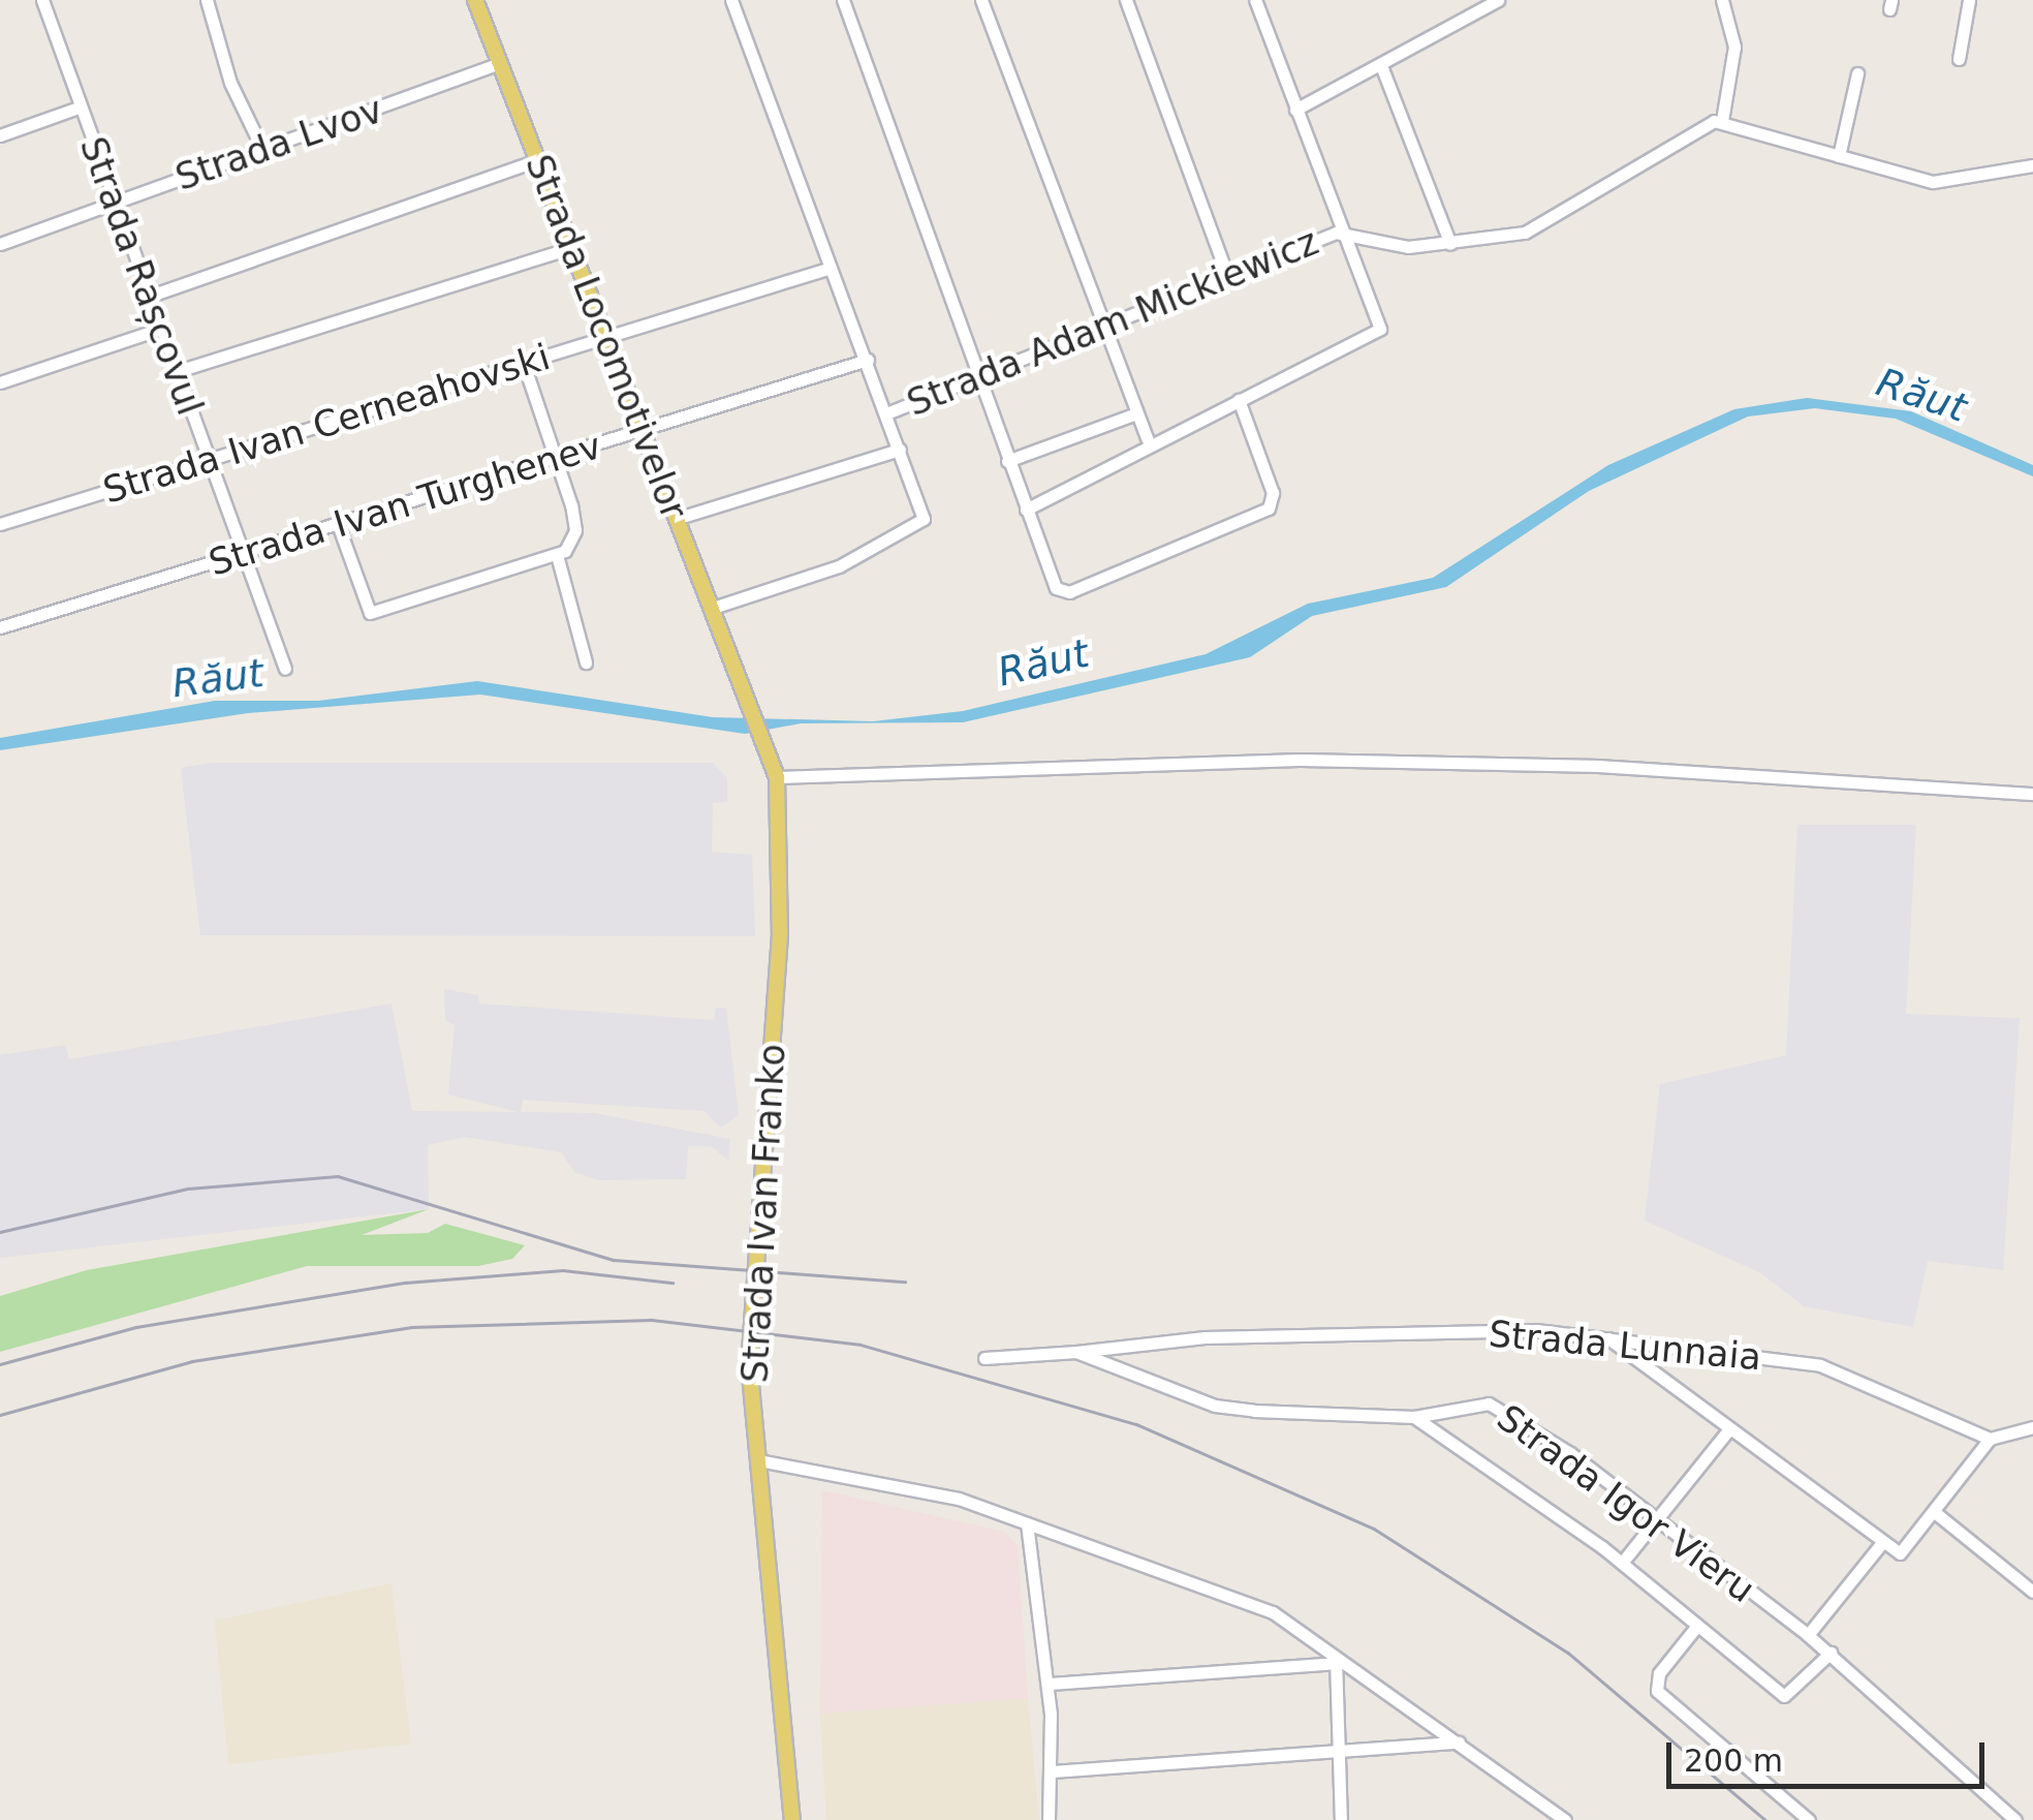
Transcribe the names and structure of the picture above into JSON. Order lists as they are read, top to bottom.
{
  "streets": {
    "main road": ["Strada Locomotivelor", "Strada Ivan Franko"],
    "street": [
      "Strada Lvov",
      "Strada Rașcovul",
      "Strada Adam Mickiewicz",
      "Strada Ivan Cerneahovski",
      "Strada Ivan Turghenev",
      "Strada Lunnaia",
      "Strada Igor Vieru"
    ]
  },
  "crossings": [
    ["Strada Lvov", "Strada Rașcovul"],
    ["Strada Lvov", "Strada Locomotivelor"],
    ["Strada Rașcovul", "Strada Ivan Cerneahovski"],
    ["Strada Rașcovul", "Strada Ivan Turghenev"],
    ["Strada Locomotivelor", "Strada Ivan Cerneahovski"],
    ["Strada Locomotivelor", "Strada Ivan Turghenev"],
    ["Strada Locomotivelor", "Strada Ivan Franko"],
    ["Strada Lunnaia", "Strada Igor Vieru"]
  ],
  "water": ["Răut"],
  "scale_bar": "200 m"
}
